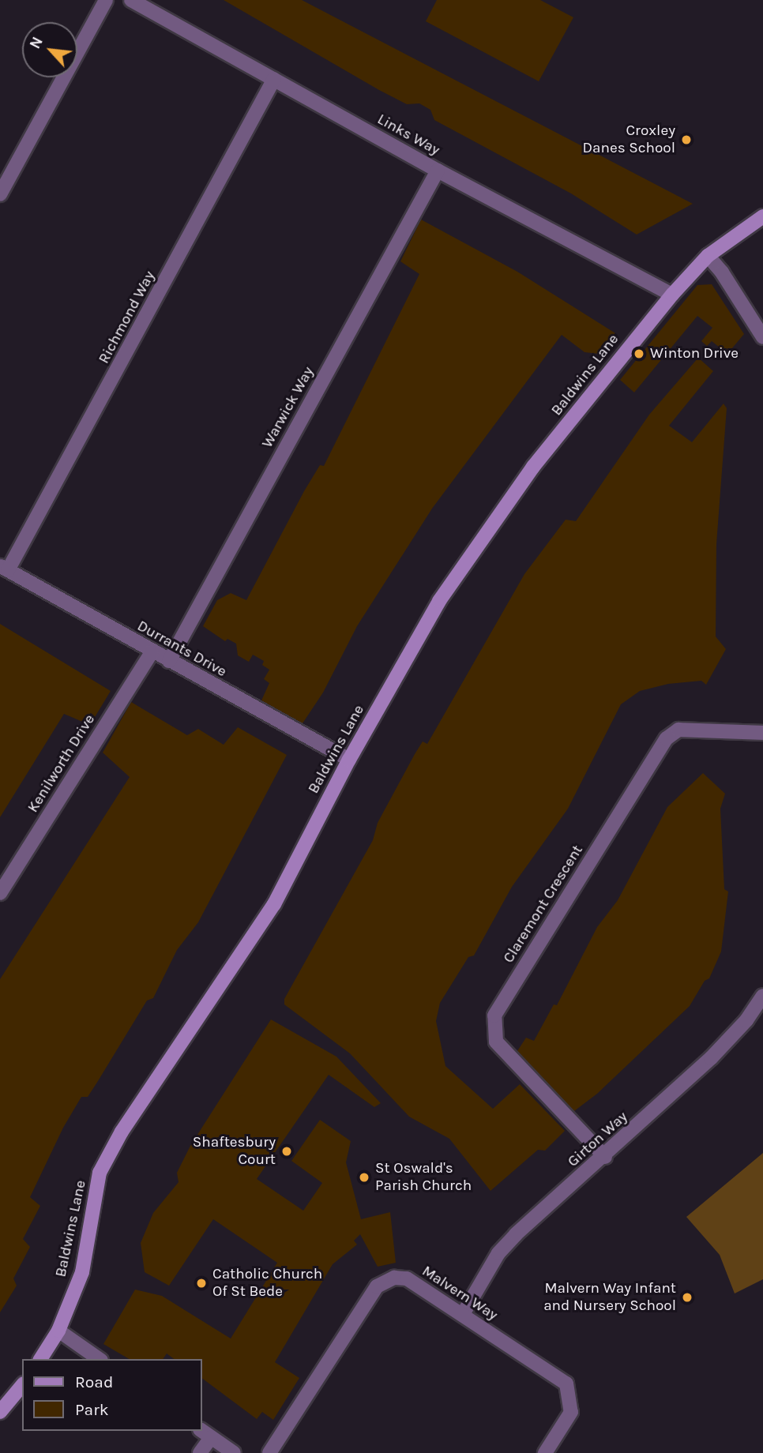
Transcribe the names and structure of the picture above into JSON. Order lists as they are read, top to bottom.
{
  "streets": {
    "street": [
      "Links Way",
      "Richmond Way",
      "Baldwins Lane",
      "Warwick Way",
      "Durrants Drive",
      "Kenilworth Drive",
      "Claremont Crescent",
      "Girton Way",
      "Malvern Way"
    ]
  },
  "crossings": [
    ["Links Way", "Richmond Way"],
    ["Links Way", "Baldwins Lane"],
    ["Links Way", "Warwick Way"],
    ["Richmond Way", "Durrants Drive"],
    ["Baldwins Lane", "Durrants Drive"],
    ["Warwick Way", "Durrants Drive"],
    ["Durrants Drive", "Kenilworth Drive"],
    ["Claremont Crescent", "Girton Way"],
    ["Girton Way", "Malvern Way"]
  ],
  "places": [
    "Croxley Danes School",
    "Winton Drive",
    "Shaftesbury Court",
    "St Oswald's Parish Church",
    "Catholic Church Of St Bede",
    "Malvern Way Infant and Nursery School"
  ],
  "legend": ["Road", "Park"],
  "north": "top left"
}
